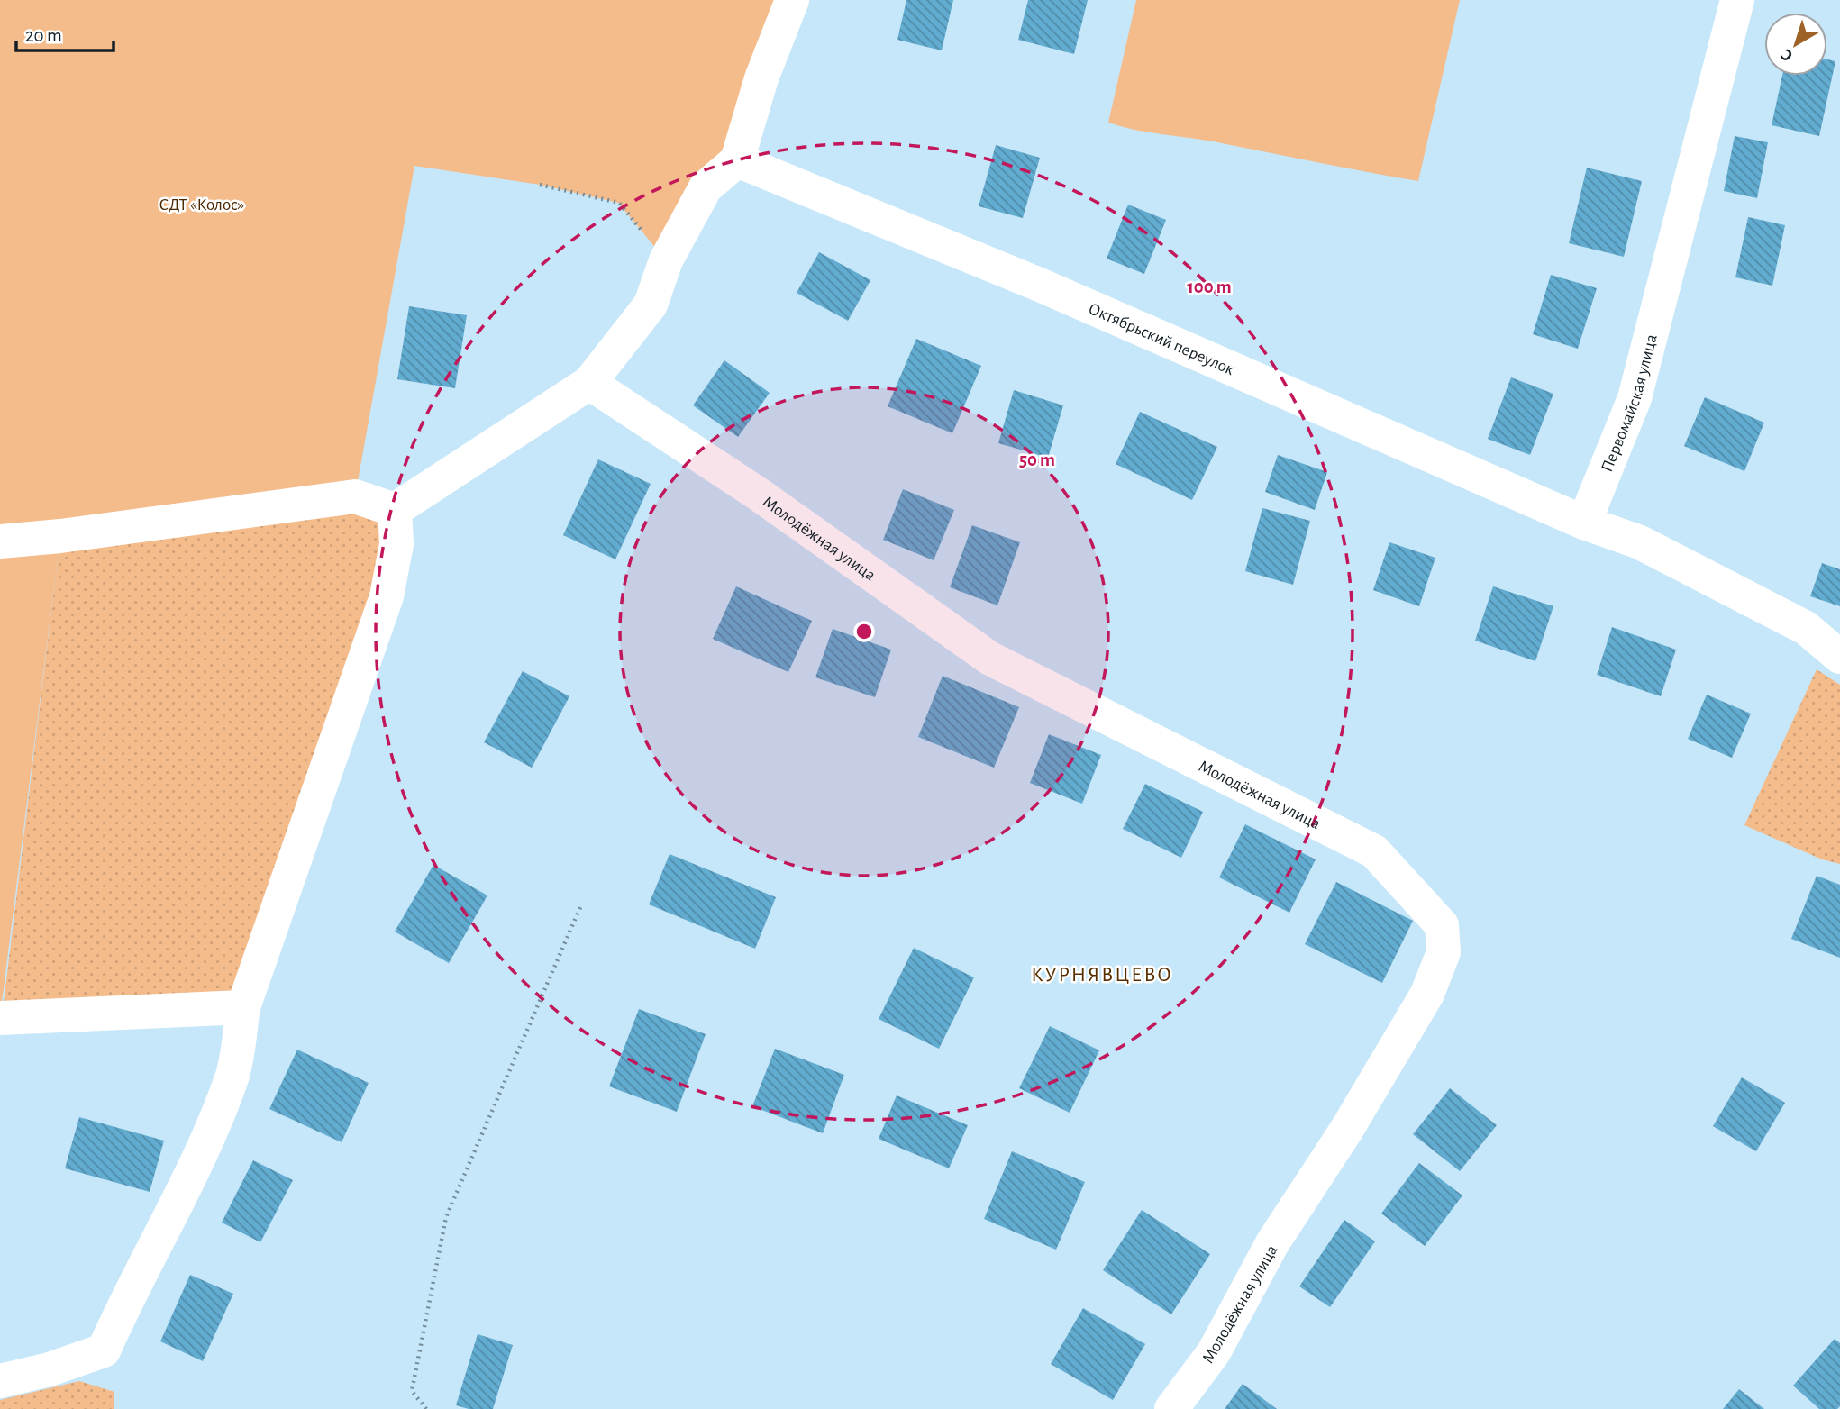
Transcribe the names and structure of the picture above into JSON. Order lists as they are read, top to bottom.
{
  "streets": {
    "street": ["Октябрьский переулок", "Первомайская улица", "Молодёжная улица"]
  },
  "crossings": [
    ["Октябрьский переулок", "Первомайская улица"]
  ],
  "districts": ["КУРНЯВЦЕВО"],
  "parks": ["СДТ «Колос»"],
  "scale_bar": "20 m",
  "north": "bottom left",
  "rings": ["100 m", "50 m"]
}
